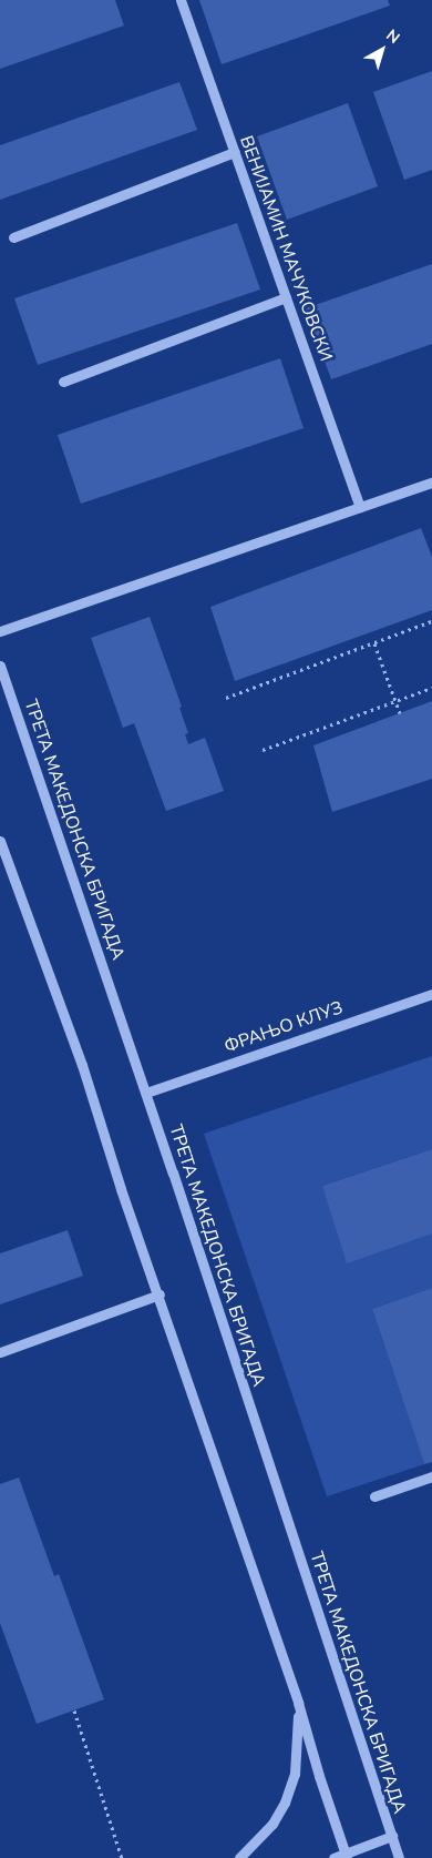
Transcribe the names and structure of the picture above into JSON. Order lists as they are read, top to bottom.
{
  "streets": {
    "street": ["ВЕНИЈАМИН МАЧУКОВСКИ", "ТРЕТА МАКЕДОНСКА БРИГАДА", "ФРАЊО КЛУЗ"]
  },
  "crossings": [
    ["ТРЕТА МАКЕДОНСКА БРИГАДА", "ФРАЊО КЛУЗ"]
  ],
  "north": "top right"
}
